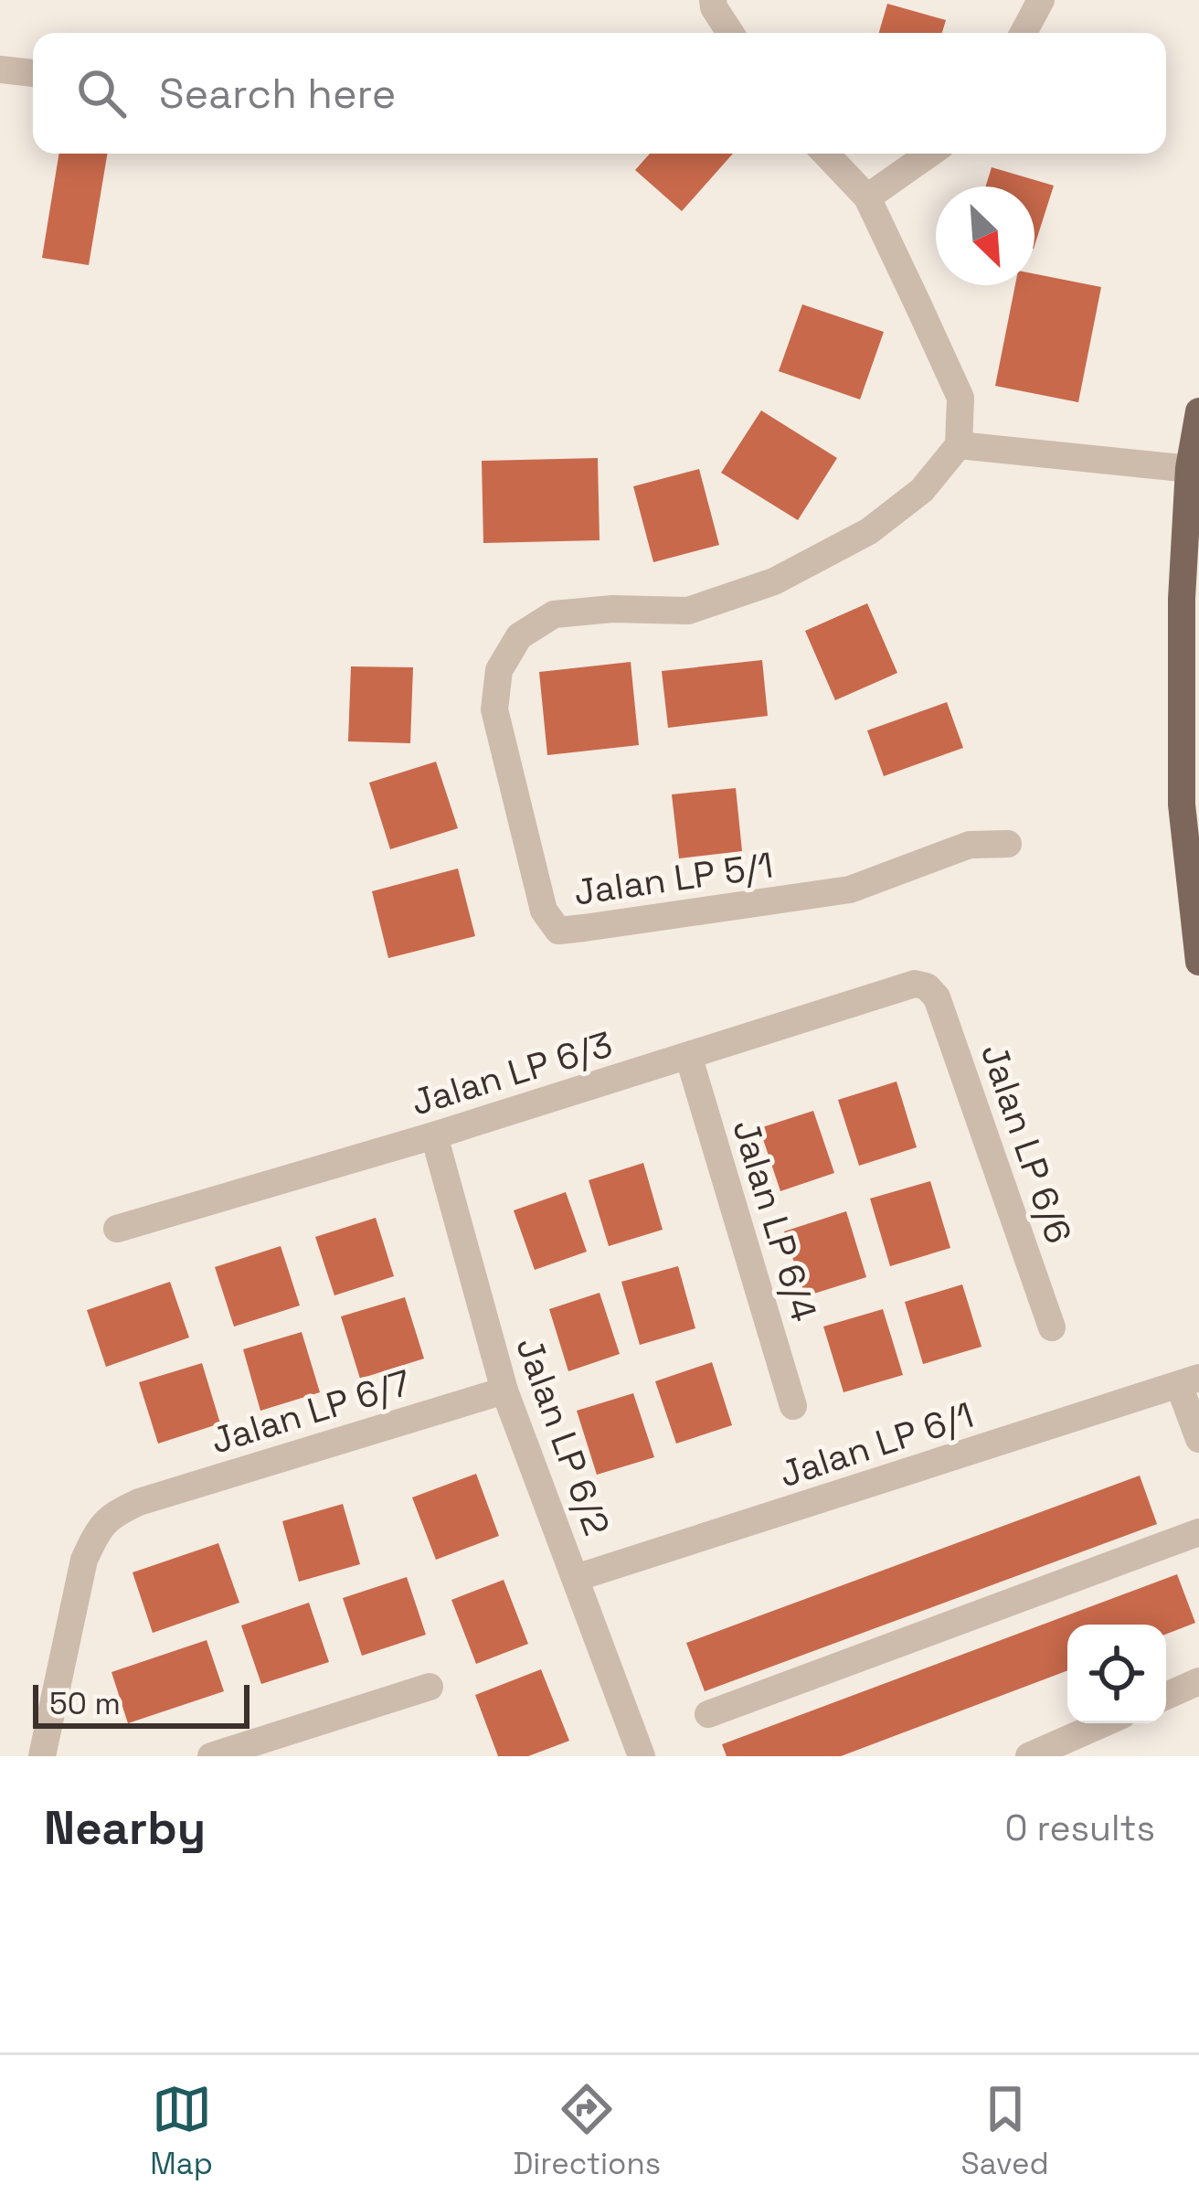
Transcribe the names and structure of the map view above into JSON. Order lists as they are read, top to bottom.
{
  "streets": {
    "street": [
      "Jalan LP 5/1",
      "Jalan LP 6/3",
      "Jalan LP 6/6",
      "Jalan LP 6/4",
      "Jalan LP 6/7",
      "Jalan LP 6/2",
      "Jalan LP 6/1"
    ]
  },
  "crossings": [
    ["Jalan LP 6/3", "Jalan LP 6/6"],
    ["Jalan LP 6/3", "Jalan LP 6/4"],
    ["Jalan LP 6/3", "Jalan LP 6/2"],
    ["Jalan LP 6/7", "Jalan LP 6/2"],
    ["Jalan LP 6/2", "Jalan LP 6/1"]
  ],
  "scale_bar": "50 m",
  "north": "bottom right",
  "page": {
    "search": "Search here",
    "scale": "50 m",
    "heading": ["Nearby", "0 results"],
    "nav": ["Map", "Directions", "Saved"]
  }
}
